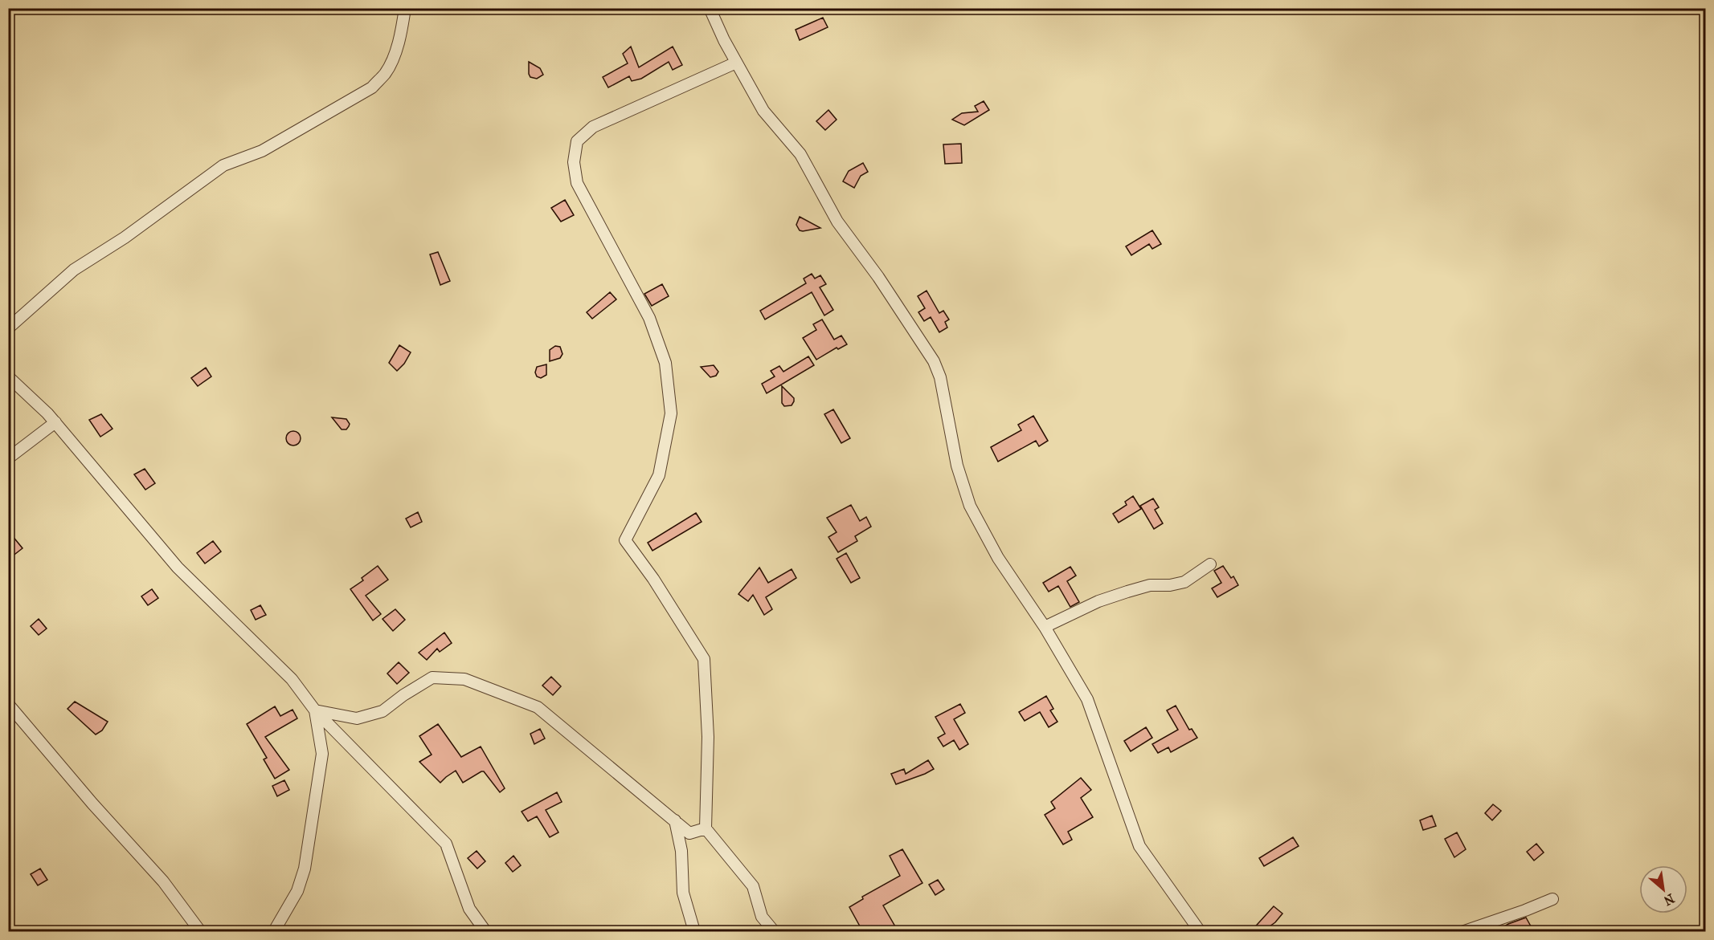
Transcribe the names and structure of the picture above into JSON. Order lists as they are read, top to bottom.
{
  "north": "bottom right"
}
